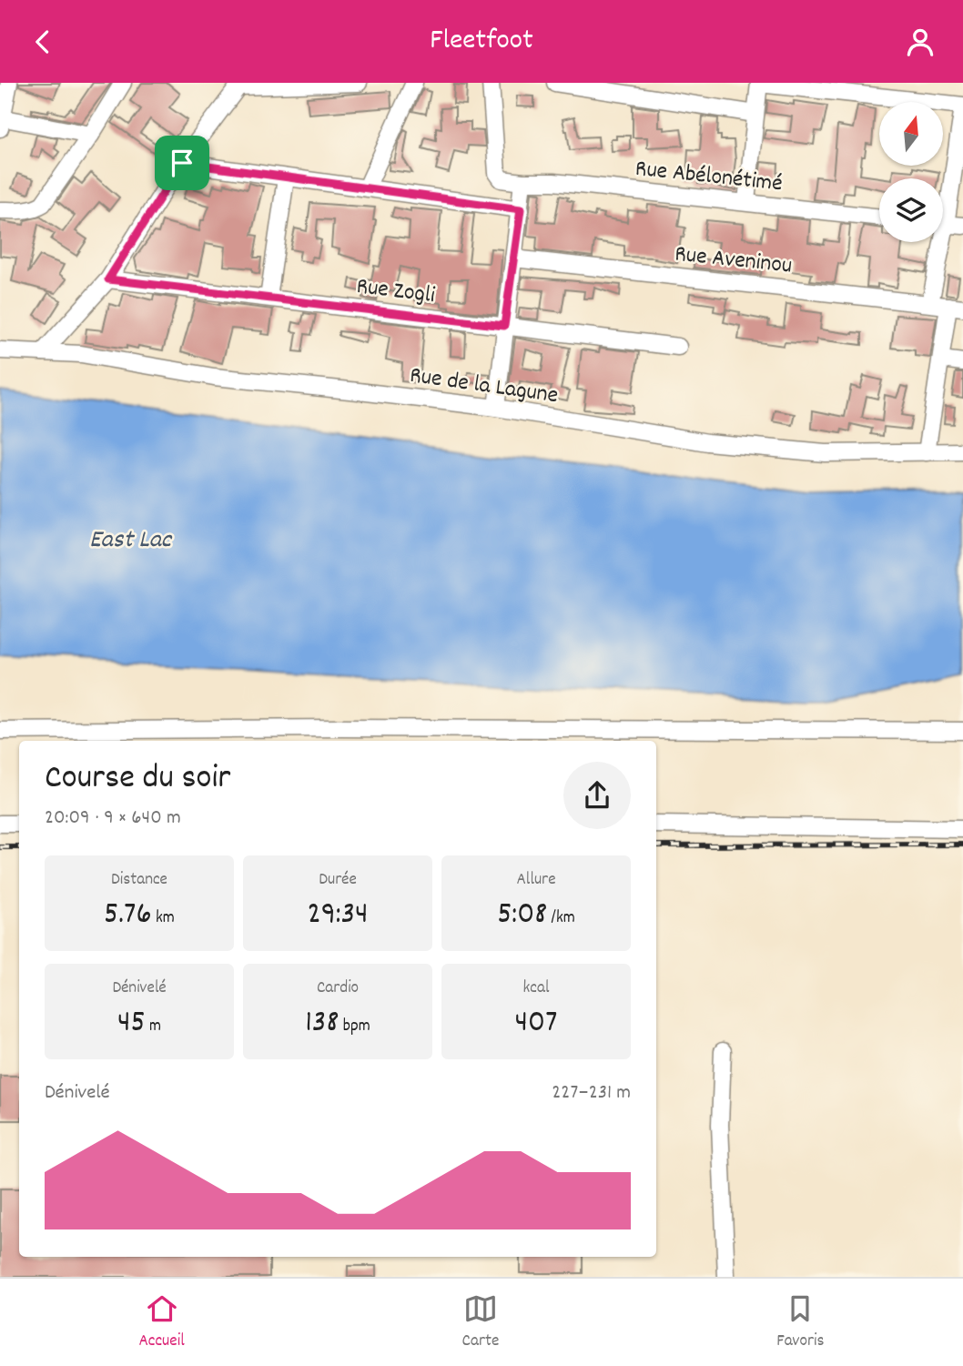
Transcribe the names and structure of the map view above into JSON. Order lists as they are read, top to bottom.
{
  "streets": {
    "street": [
      "Rue Abélonétimé",
      "Rue Aveninou",
      "Rue Zogli",
      "Rue de la Lagune"
    ]
  },
  "crossings": [
    ["Rue Aveninou", "Rue de la Lagune"]
  ],
  "water": ["East Lac"],
  "north": "top",
  "page": {
    "header": "Fleetfoot",
    "heading": ["Course du soir", "20:09 · 9 × 640 m"],
    "stats": [
      ["Distance", "5.76 km"],
      ["Durée", "29:34"],
      ["Allure", "5:08 /km"],
      ["Dénivelé", "45 m"],
      ["Cardio", "138 bpm"],
      ["kcal", "407"]
    ],
    "chart": ["Dénivelé", "227–231 m"],
    "tabs": ["Accueil", "Carte", "Favoris"]
  }
}
